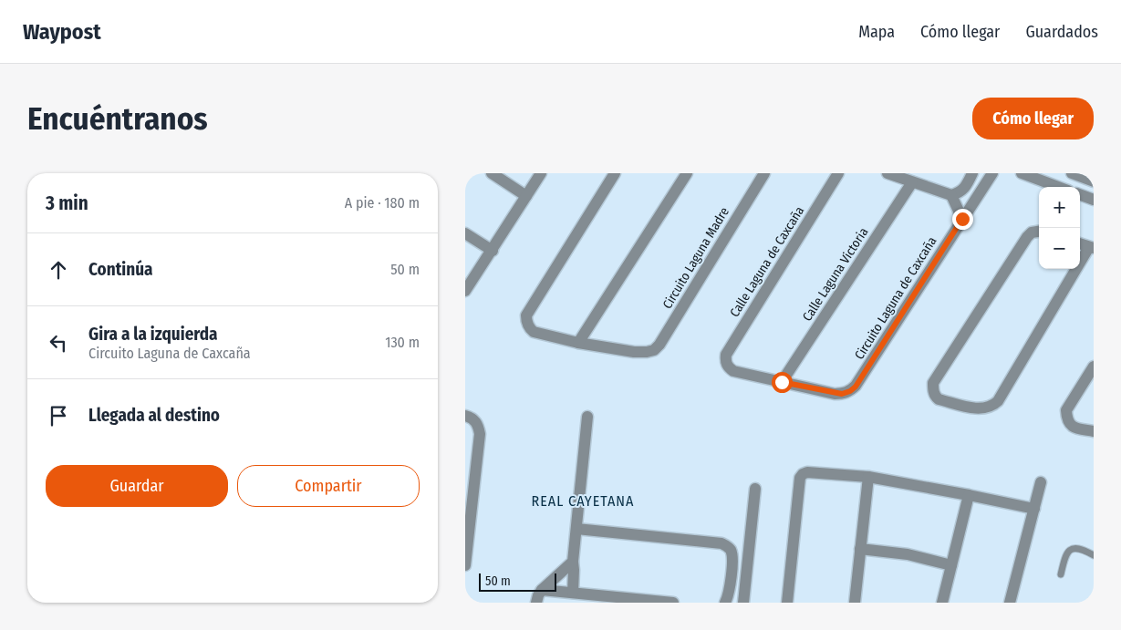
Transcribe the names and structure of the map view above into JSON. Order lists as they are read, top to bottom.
{
  "streets": {
    "street": [
      "Circuito Laguna Madre",
      "Calle Laguna de Caxcaña",
      "Calle Laguna Victoria",
      "Circuito Laguna de Caxcaña"
    ]
  },
  "crossings": [
    ["Calle Laguna de Caxcaña", "Calle Laguna Victoria"],
    ["Calle Laguna de Caxcaña", "Circuito Laguna de Caxcaña"],
    ["Calle Laguna Victoria", "Circuito Laguna de Caxcaña"]
  ],
  "districts": ["REAL CAYETANA"],
  "scale_bar": "50 m",
  "page": {
    "header": "Waypost",
    "nav": ["Mapa", "Cómo llegar", "Guardados"],
    "buttons": [
      "Cómo llegar",
      ["Guardar", "Compartir"]
    ],
    "title": "Encuéntranos",
    "heading": ["3 min", "A pie · 180 m"],
    "map_buttons": ["+", "−"],
    "list": [
      ["Continúa", "50 m"],
      ["Gira a la izquierda", "Circuito Laguna de Caxcaña", "130 m"],
      "Llegada al destino"
    ],
    "scale": "50 m"
  }
}
